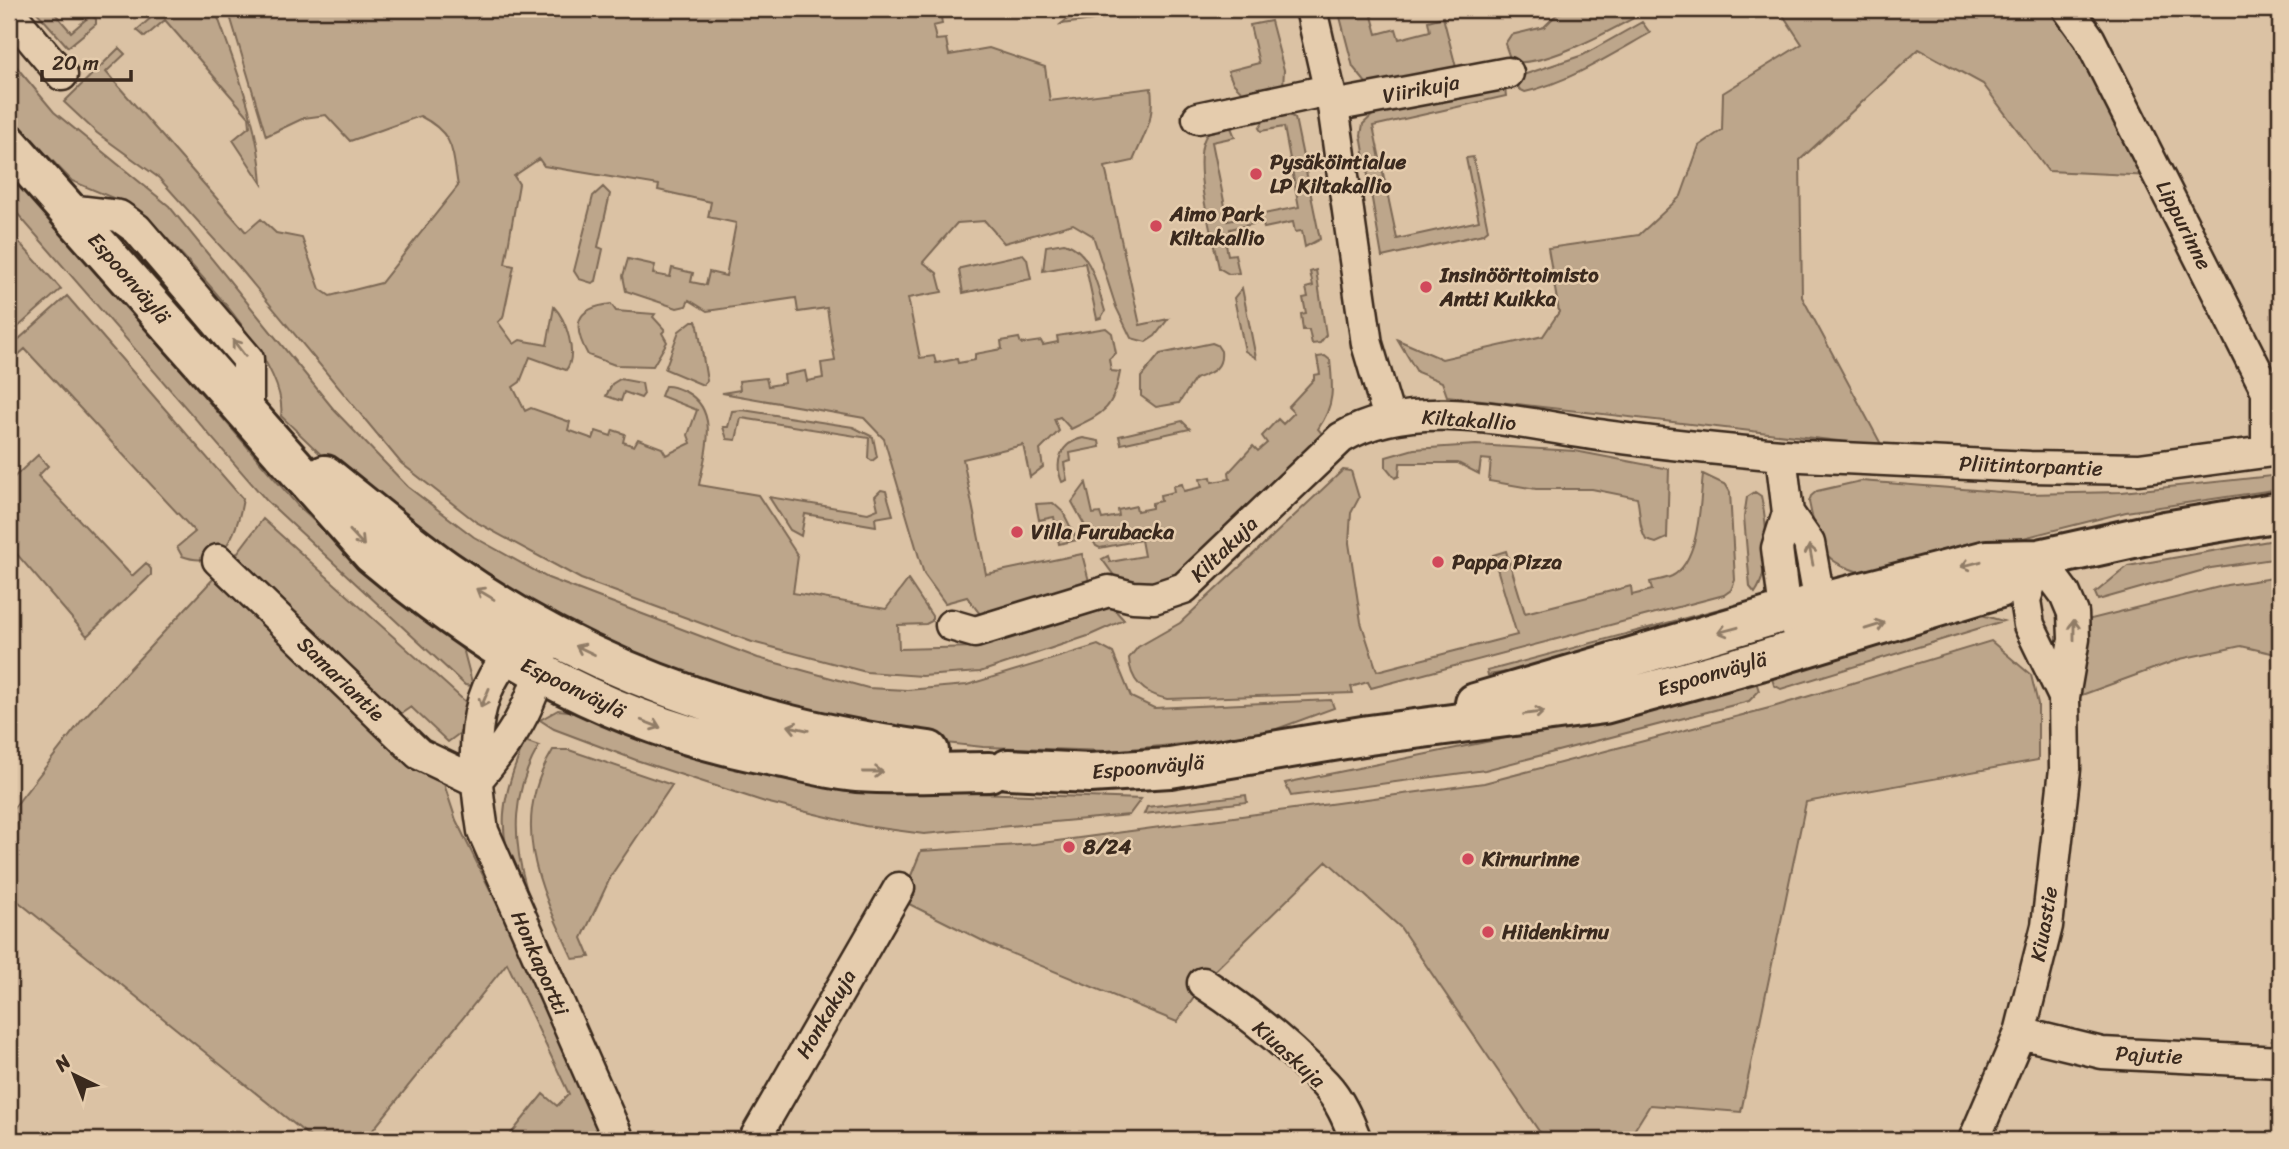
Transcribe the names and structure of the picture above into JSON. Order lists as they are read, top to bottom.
{
  "streets": {
    "main road": ["Espoonväylä"],
    "street": [
      "Viirikuja",
      "Lippurinne",
      "Kiltakallio",
      "Pliitintorpantie",
      "Kiltakuja",
      "Samariantie",
      "Kiuastie",
      "Honkaportti",
      "Honkakuja",
      "Kiuaskuja",
      "Pajutie"
    ]
  },
  "crossings": [
    ["Lippurinne", "Pliitintorpantie"],
    ["Espoonväylä", "Kiuastie"],
    ["Espoonväylä", "Honkaportti"],
    ["Kiltakallio", "Pliitintorpantie"],
    ["Kiltakallio", "Kiltakuja"],
    ["Samariantie", "Honkaportti"],
    ["Kiuastie", "Pajutie"]
  ],
  "places": [
    "Pysäköintialue LP Kiltakallio",
    "Aimo Park Kiltakallio",
    "Insinööritoimisto Antti Kuikka",
    "Villa Furubacka",
    "Pappa Pizza",
    "8/24",
    "Kirnurinne",
    "Hiidenkirnu"
  ],
  "scale_bar": "20 m",
  "north": "top left"
}
